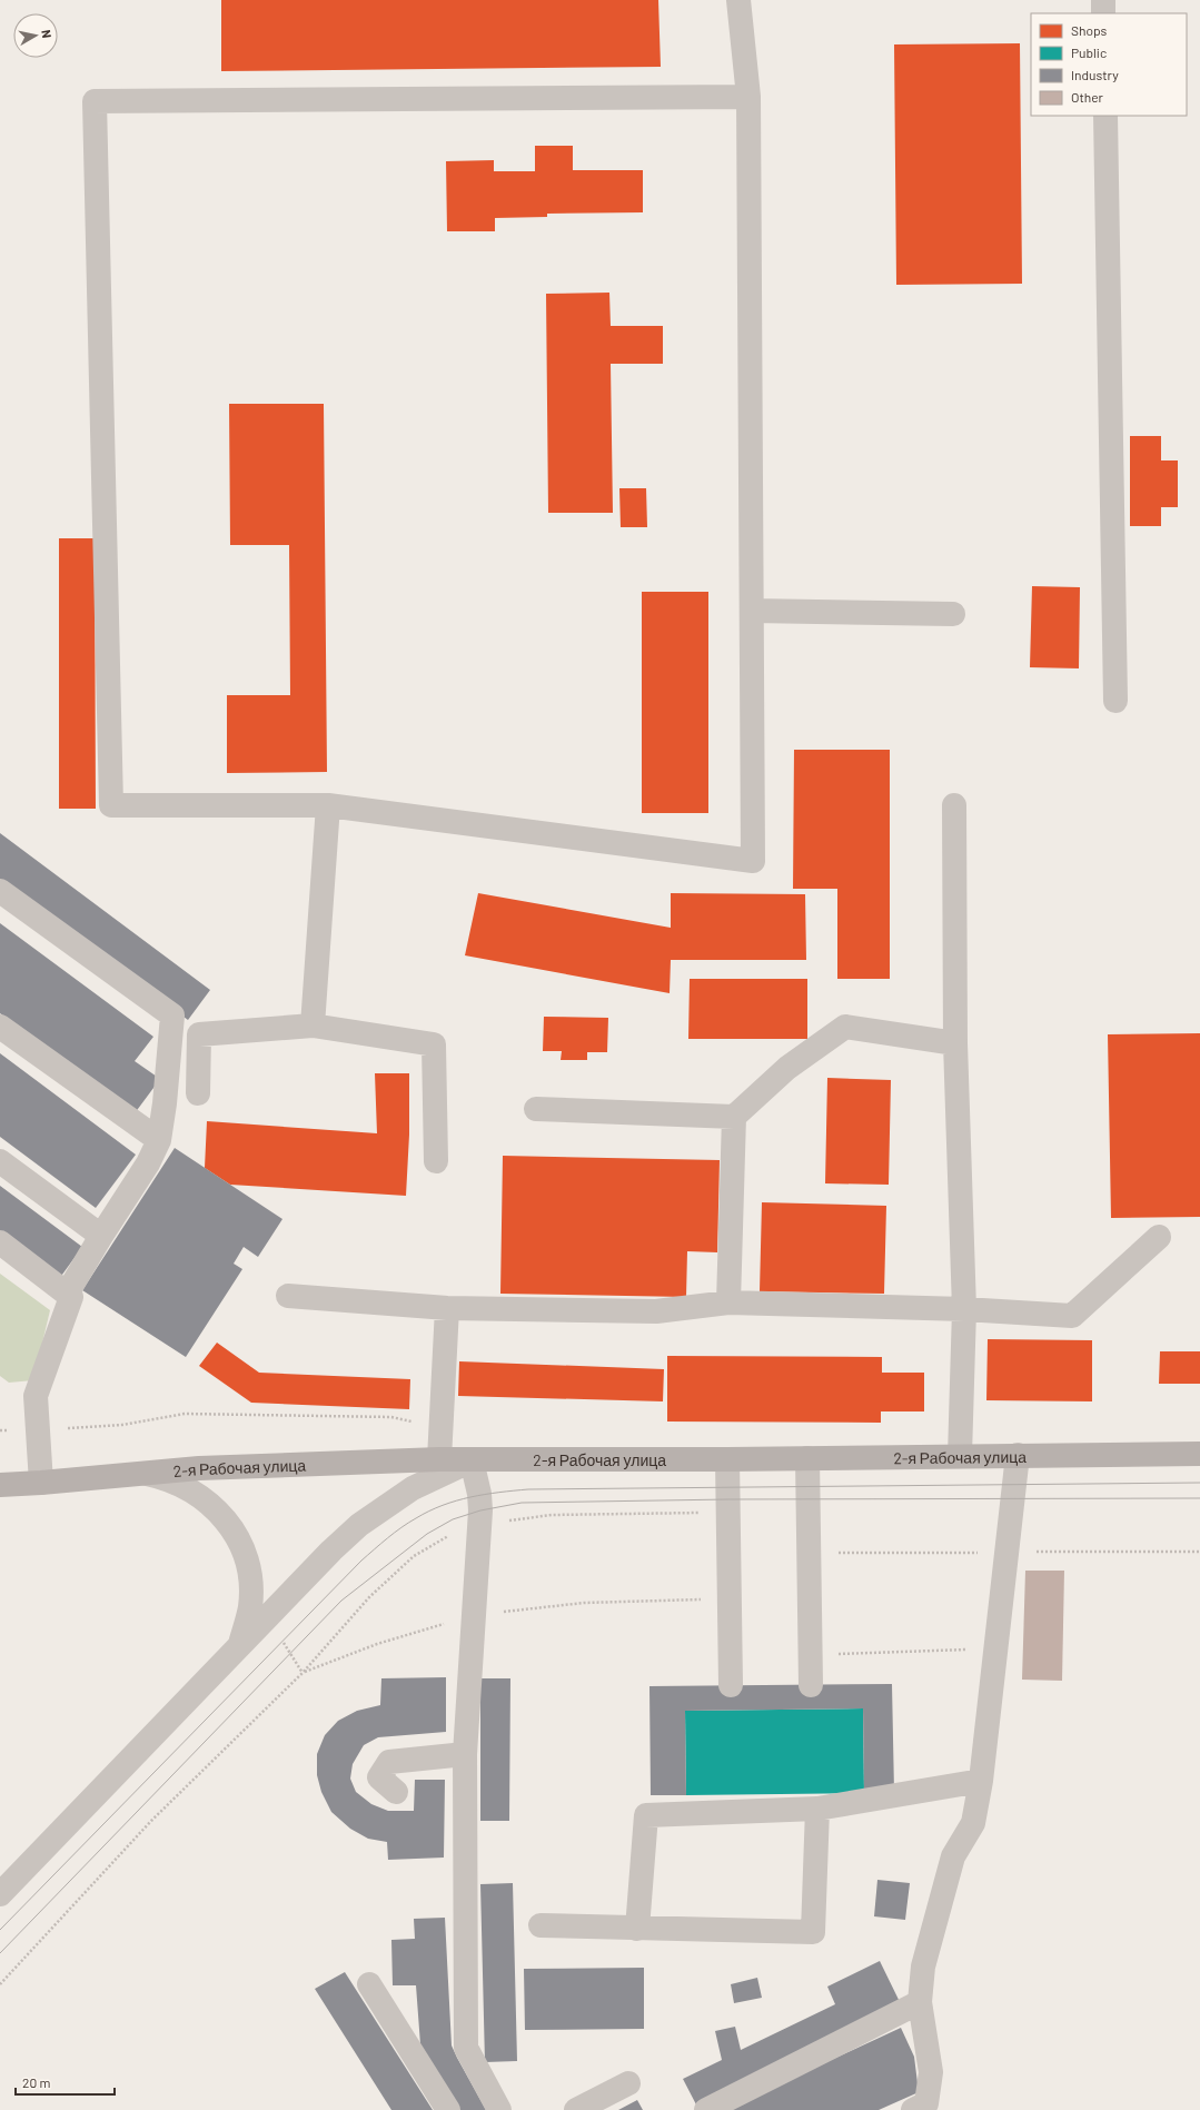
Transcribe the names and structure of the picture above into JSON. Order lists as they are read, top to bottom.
{
  "streets": {
    "main road": ["2-я Рабочая улица"]
  },
  "legend": [
    "Shops",
    "Public",
    "Industry",
    "Other"
  ],
  "scale_bar": "20 m",
  "north": "right"
}
